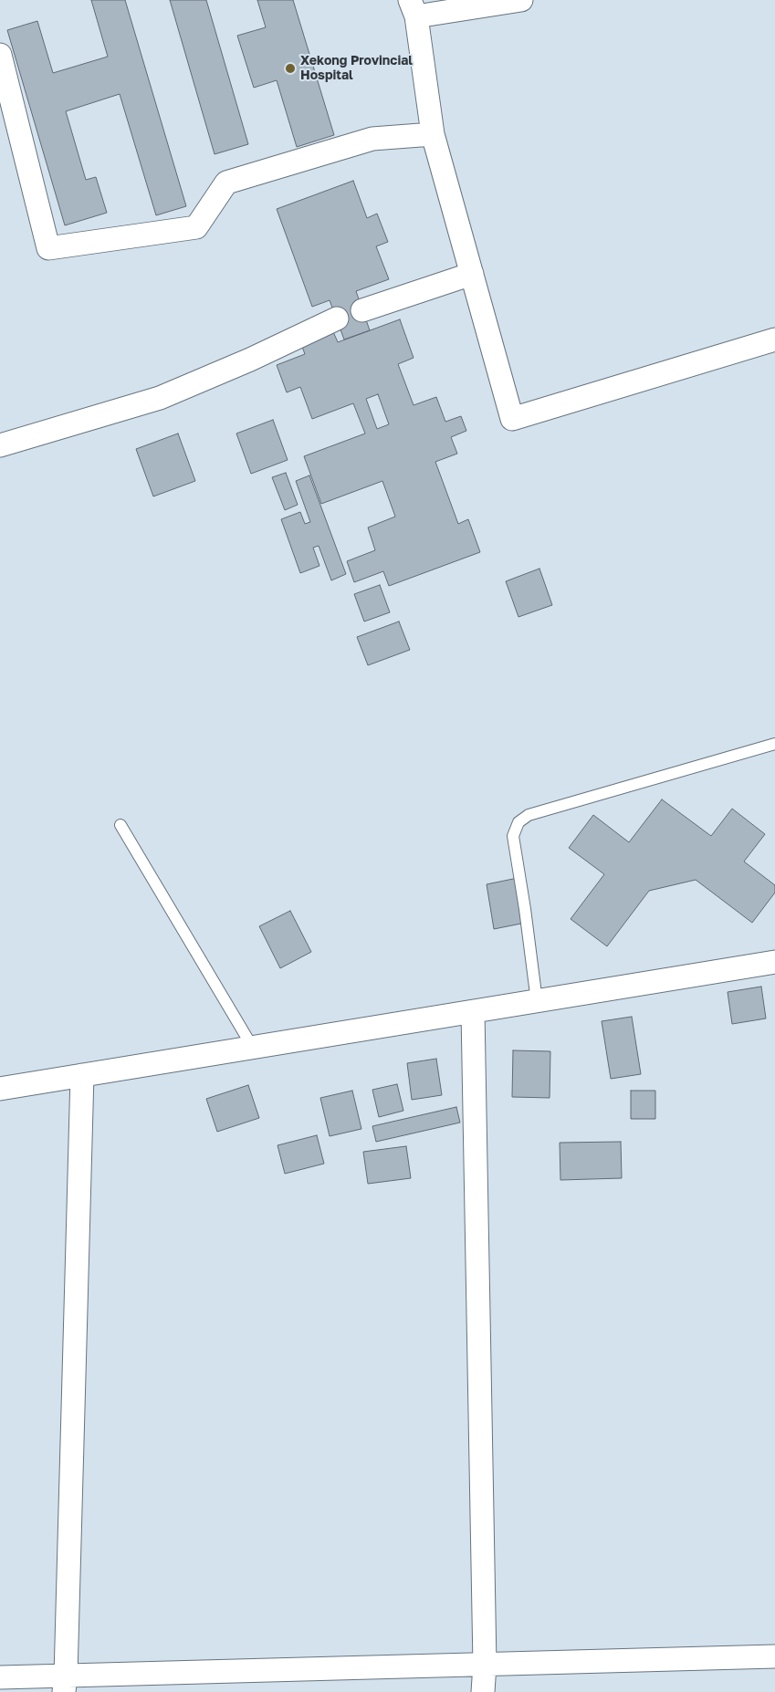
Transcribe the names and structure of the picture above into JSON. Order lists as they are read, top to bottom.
{
  "places": ["Xekong Provincial Hospital"]
}
